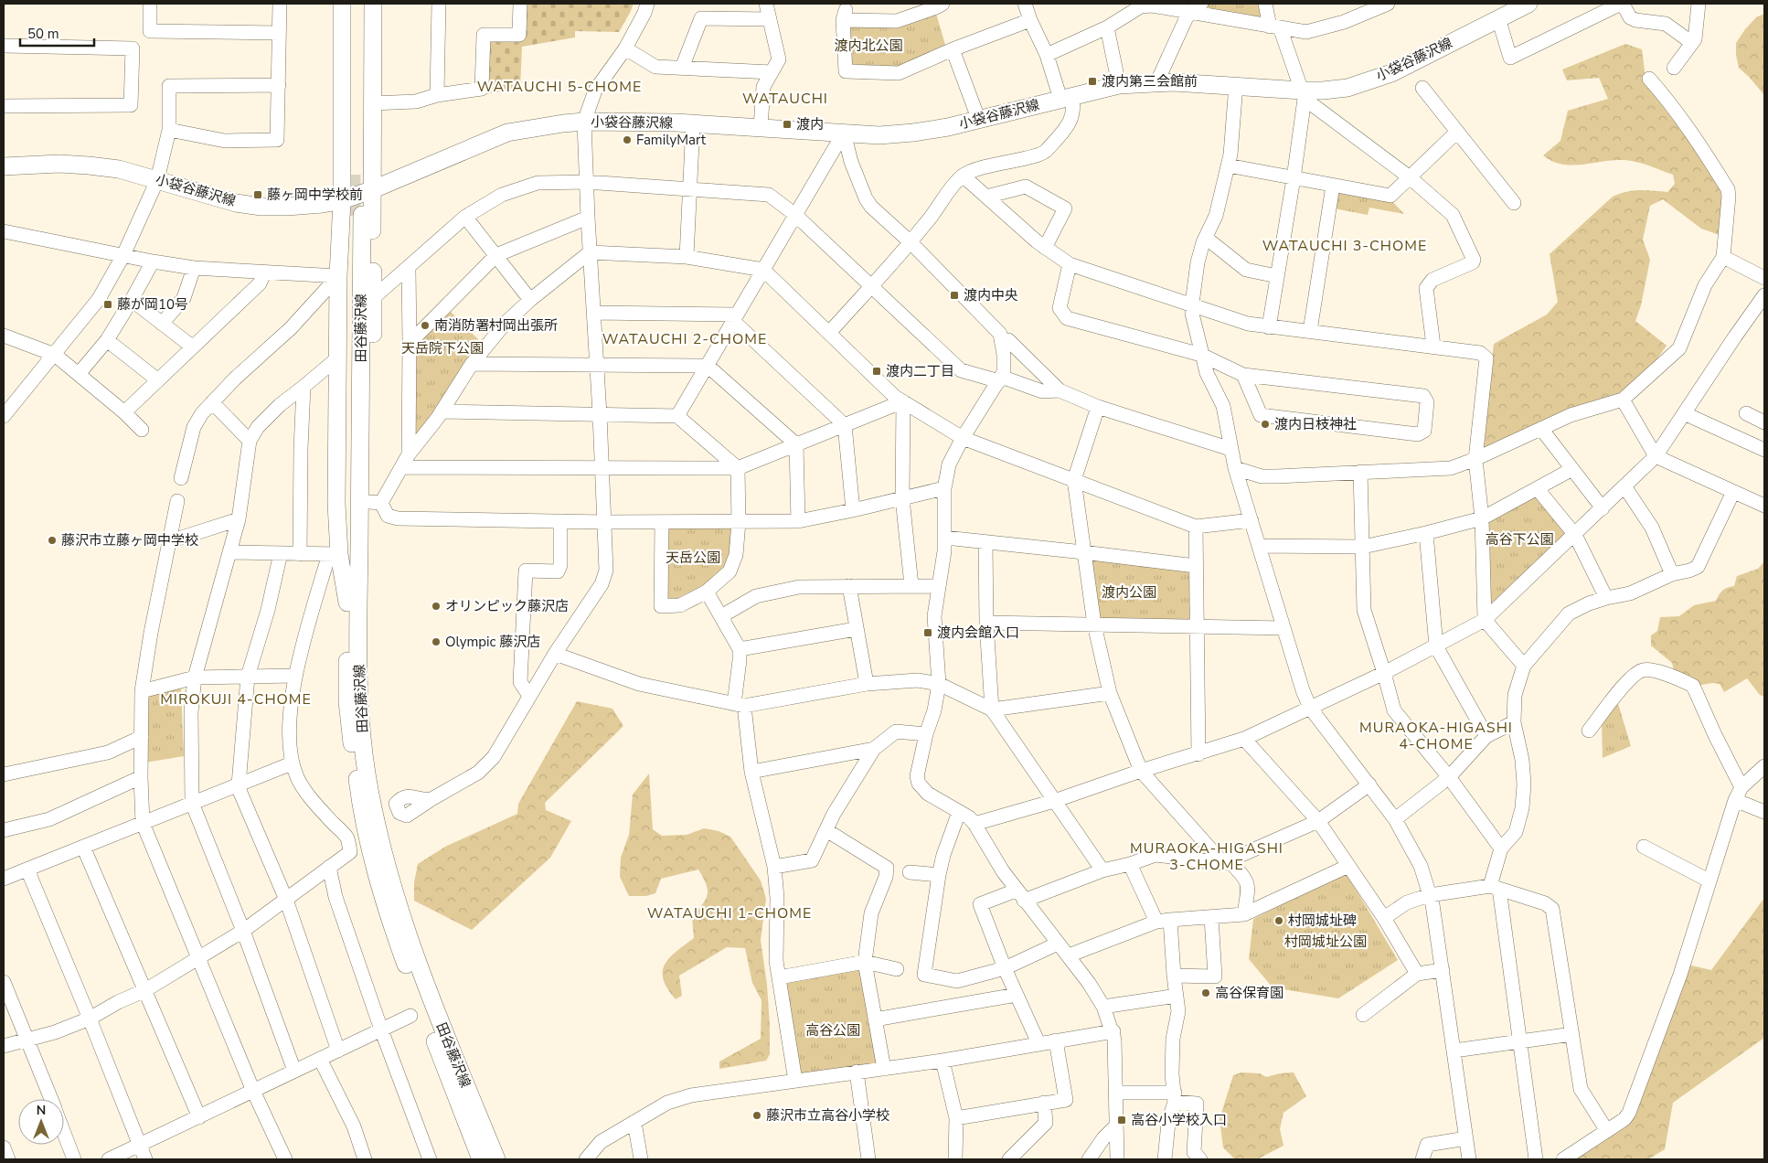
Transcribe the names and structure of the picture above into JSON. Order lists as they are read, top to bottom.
{
  "streets": {
    "main road": ["小袋谷藤沢線", "田谷藤沢線"]
  },
  "districts": [
    "WATAUCHI 5-CHOME",
    "WATAUCHI",
    "WATAUCHI 3-CHOME",
    "WATAUCHI 2-CHOME",
    "MIROKUJI 4-CHOME",
    "MURAOKA-HIGASHI 4-CHOME",
    "MURAOKA-HIGASHI 3-CHOME",
    "WATAUCHI 1-CHOME"
  ],
  "parks": [
    "渡内北公園",
    "天岳院下公園",
    "高谷下公園",
    "天岳公園",
    "渡内公園",
    "村岡城址公園",
    "高谷公園"
  ],
  "places": {
    "transit": [
      "渡内第三会館前",
      "渡内",
      "藤ヶ岡中学校前",
      "渡内中央",
      "藤が岡10号",
      "渡内二丁目",
      "渡内会館入口",
      "高谷小学校入口"
    ],
    "other": [
      "FamilyMart",
      "南消防署村岡出張所",
      "渡内日枝神社",
      "藤沢市立藤ヶ岡中学校",
      "オリンピック藤沢店",
      "Olympic 藤沢店",
      "村岡城址碑",
      "高谷保育園",
      "藤沢市立高谷小学校"
    ]
  },
  "scale_bar": "50 m",
  "north": "top"
}
